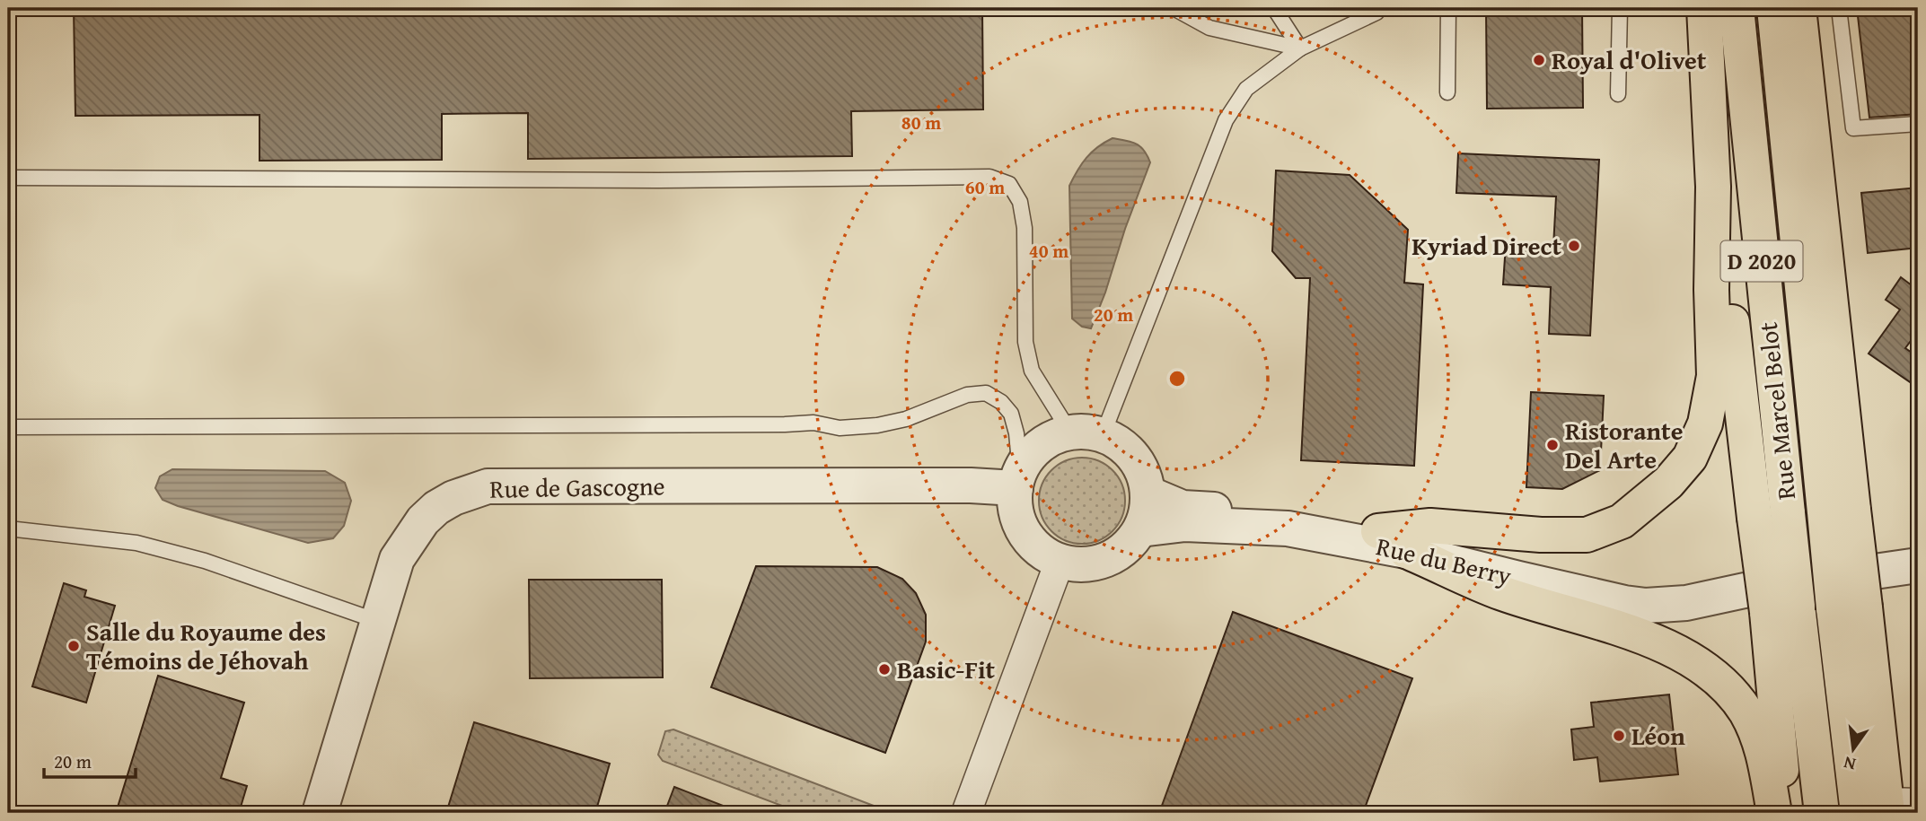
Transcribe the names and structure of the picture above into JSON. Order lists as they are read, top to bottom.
{
  "streets": {
    "main road": ["D 2020", "Rue Marcel Belot"],
    "street": ["Rue de Gascogne", "Rue du Berry"]
  },
  "crossings": [
    ["Rue Marcel Belot", "Rue du Berry"],
    ["Rue de Gascogne", "Rue du Berry"]
  ],
  "places": [
    "Royal d'Olivet",
    "Kyriad Direct",
    "Ristorante Del Arte",
    "Salle du Royaume des Témoins de Jéhovah",
    "Basic-Fit",
    "Léon"
  ],
  "scale_bar": "20 m",
  "north": "bottom",
  "rings": [
    "80 m",
    "60 m",
    "40 m",
    "20 m"
  ]
}
